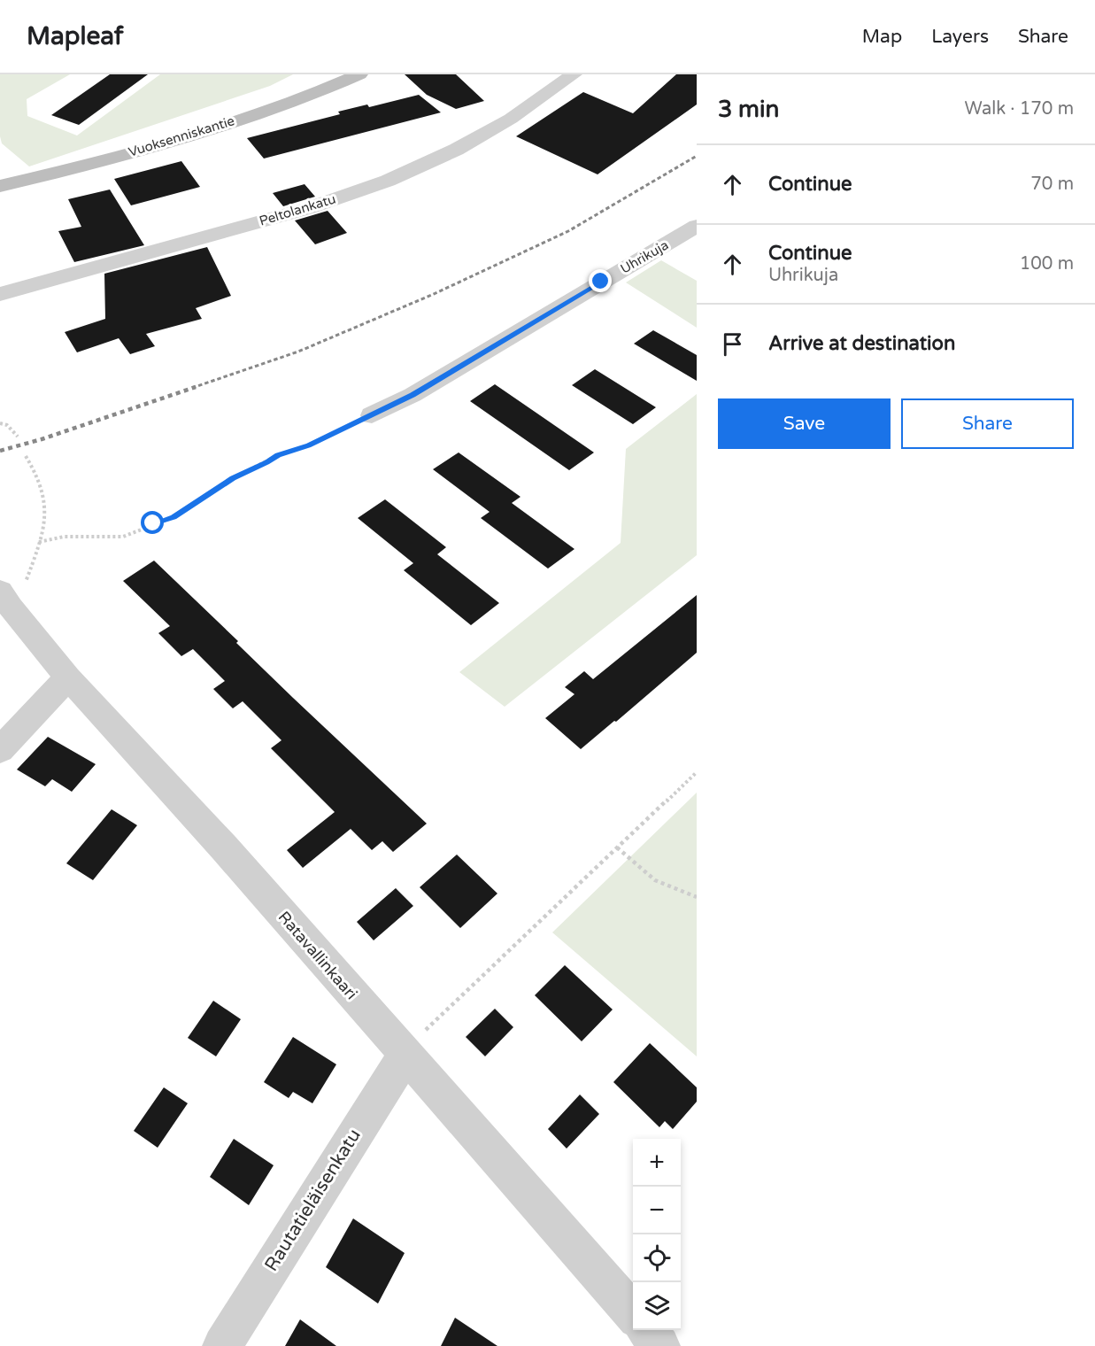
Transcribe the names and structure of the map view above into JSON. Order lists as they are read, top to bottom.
{
  "streets": {
    "street": [
      "Vuoksenniskantie",
      "Peltolankatu",
      "Uhrikuja",
      "Ratavallinkaari",
      "Rautatieläisenkatu"
    ]
  },
  "crossings": [
    ["Ratavallinkaari", "Rautatieläisenkatu"]
  ],
  "page": {
    "header": "Mapleaf",
    "nav": ["Map", "Layers", "Share"],
    "heading": ["3 min", "Walk · 170 m"],
    "list": [
      ["Continue", "70 m"],
      ["Continue", "Uhrikuja", "100 m"],
      "Arrive at destination"
    ],
    "buttons": ["Save", "Share"],
    "map_buttons": ["+", "−"]
  }
}
